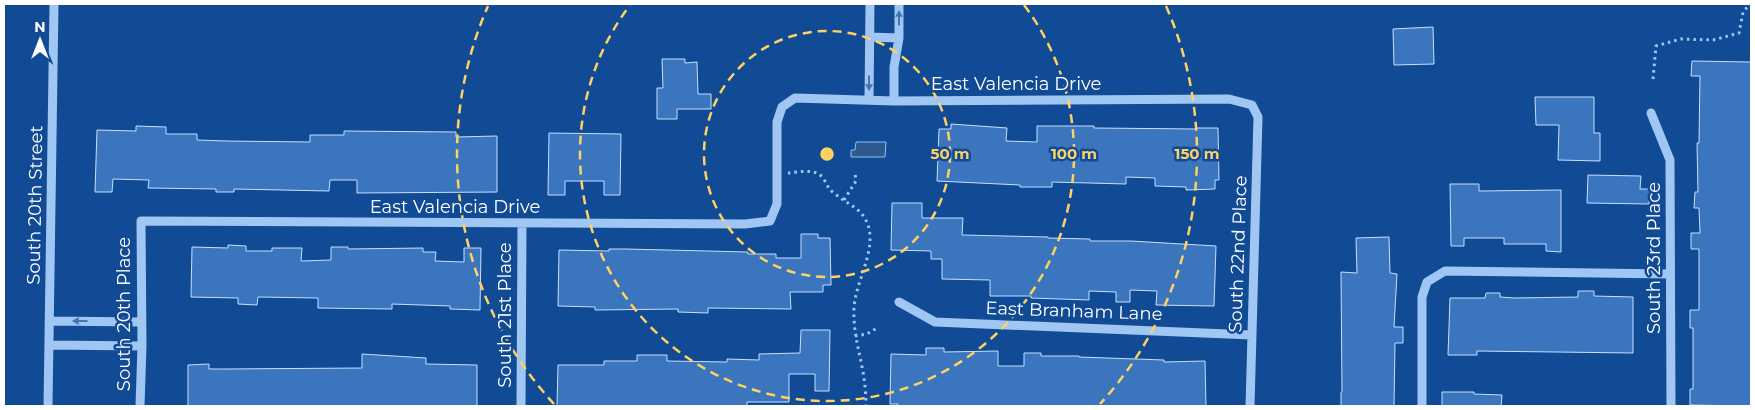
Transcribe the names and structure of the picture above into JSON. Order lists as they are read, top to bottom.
{
  "streets": {
    "street": [
      "East Valencia Drive",
      "South 20th Street",
      "South 22nd Place",
      "South 23rd Place",
      "East Branham Lane",
      "South 20th Place",
      "South 21st Place"
    ]
  },
  "crossings": [
    ["East Valencia Drive", "South 22nd Place"],
    ["East Valencia Drive", "South 20th Place"],
    ["East Valencia Drive", "South 21st Place"],
    ["South 22nd Place", "East Branham Lane"]
  ],
  "north": "top",
  "rings": ["50 m", "100 m", "150 m"]
}
